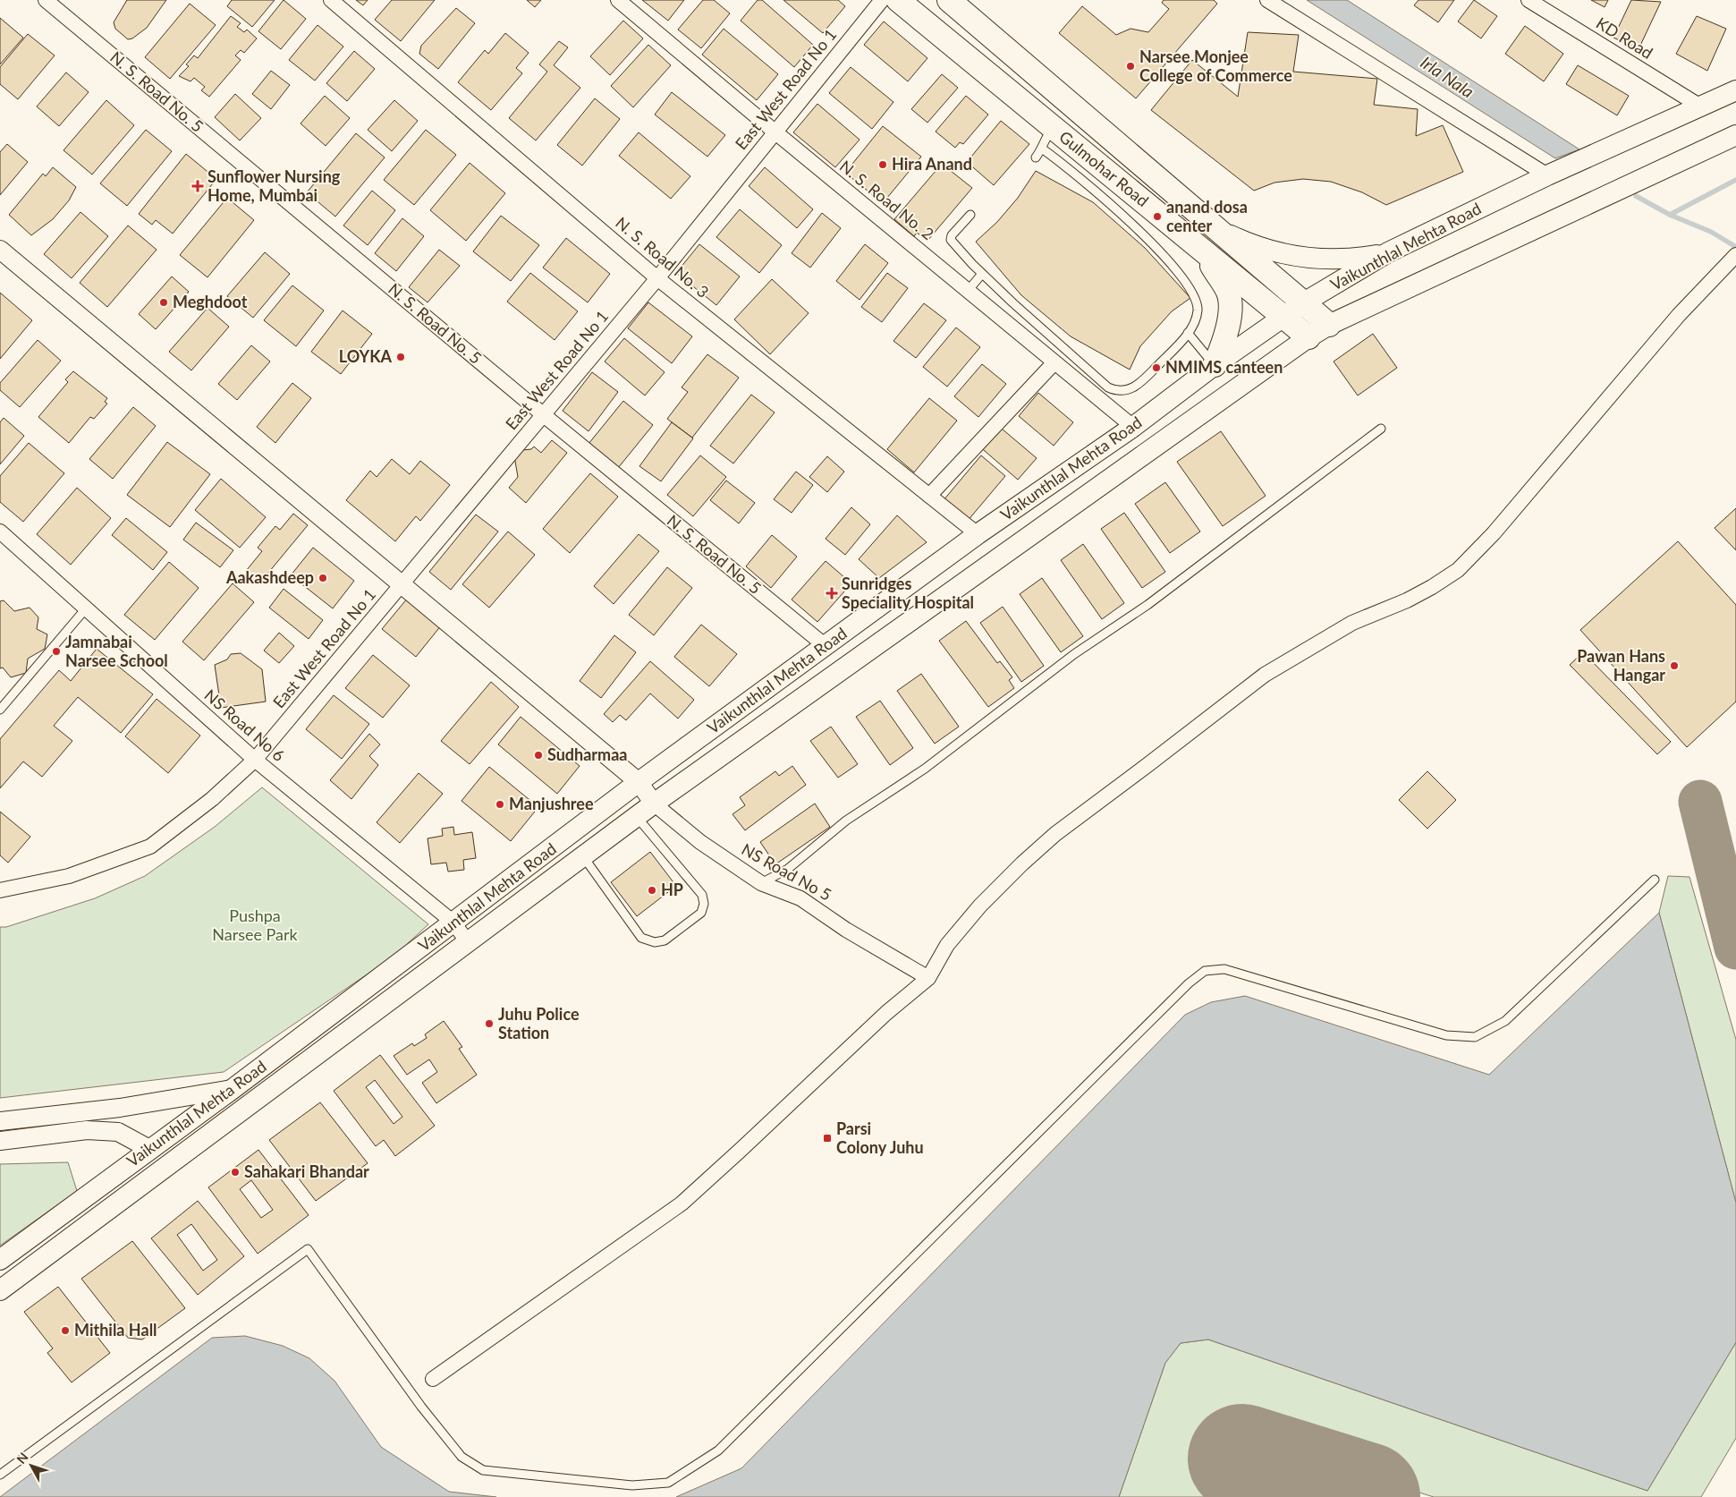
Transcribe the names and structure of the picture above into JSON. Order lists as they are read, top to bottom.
{
  "streets": {
    "main road": ["Gulmohar Road", "Vaikunthlal Mehta Road"],
    "street": [
      "KD Road",
      "East West Road No 1",
      "N. S. Road No. 5",
      "N. S. Road No. 2",
      "N. S. Road No. 3",
      "NS Road No 6",
      "NS Road No 5"
    ]
  },
  "crossings": [
    ["KD Road", "Vaikunthlal Mehta Road"],
    ["East West Road No 1", "N. S. Road No. 5"],
    ["East West Road No 1", "N. S. Road No. 2"],
    ["East West Road No 1", "N. S. Road No. 3"],
    ["East West Road No 1", "NS Road No 6"],
    ["N. S. Road No. 5", "Vaikunthlal Mehta Road"],
    ["Gulmohar Road", "Vaikunthlal Mehta Road"],
    ["N. S. Road No. 2", "Vaikunthlal Mehta Road"],
    ["Vaikunthlal Mehta Road", "N. S. Road No. 3"],
    ["Vaikunthlal Mehta Road", "NS Road No 6"],
    ["Vaikunthlal Mehta Road", "NS Road No 5"]
  ],
  "water": ["Irla Nala"],
  "parks": ["Pushpa Narsee Park"],
  "places": {
    "other": [
      "Narsee Monjee College of Commerce",
      "Hira Anand",
      "anand dosa center",
      "Meghdoot",
      "LOYKA",
      "NMIMS canteen",
      "Aakashdeep",
      "Jamnabai Narsee School",
      "Pawan Hans Hangar",
      "Sudharmaa",
      "Manjushree",
      "HP",
      "Juhu Police Station",
      "Sahakari Bhandar",
      "Mithila Hall"
    ],
    "health": ["Sunflower Nursing Home, Mumbai", "Sunridges Speciality Hospital"],
    "transit": ["Parsi Colony Juhu"]
  },
  "north": "top left"
}
